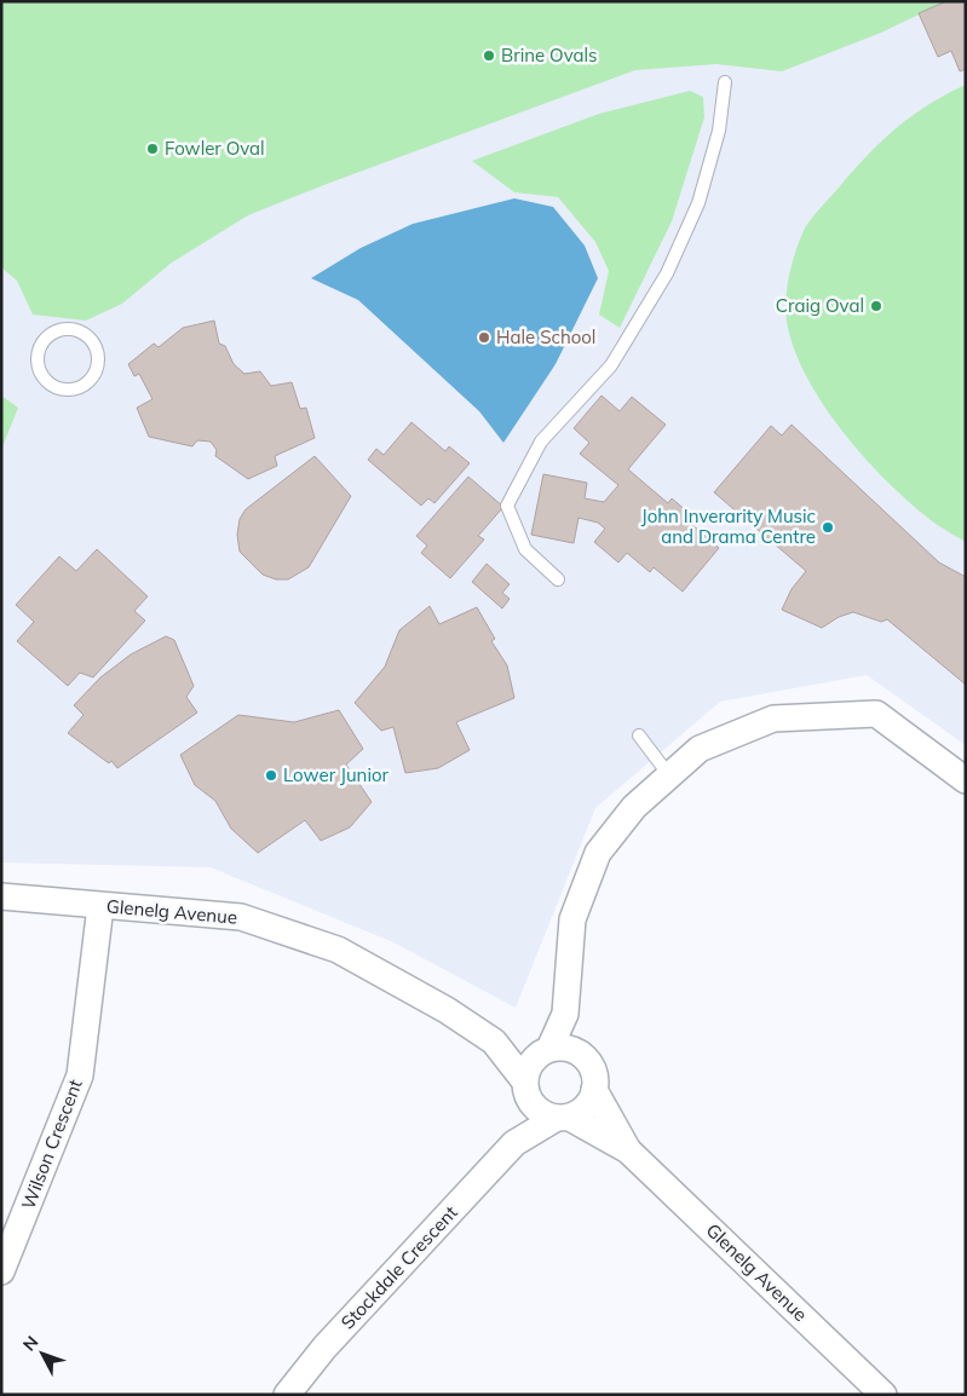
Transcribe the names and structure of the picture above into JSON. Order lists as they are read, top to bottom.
{
  "streets": {
    "street": ["Glenelg Avenue", "Wilson Crescent", "Stockdale Crescent"]
  },
  "crossings": [
    ["Glenelg Avenue", "Wilson Crescent"],
    ["Glenelg Avenue", "Stockdale Crescent"]
  ],
  "places": [
    "Brine Ovals",
    "Fowler Oval",
    "Craig Oval",
    "Hale School",
    "John Inverarity Music and Drama Centre",
    "Lower Junior"
  ],
  "north": "top left"
}
